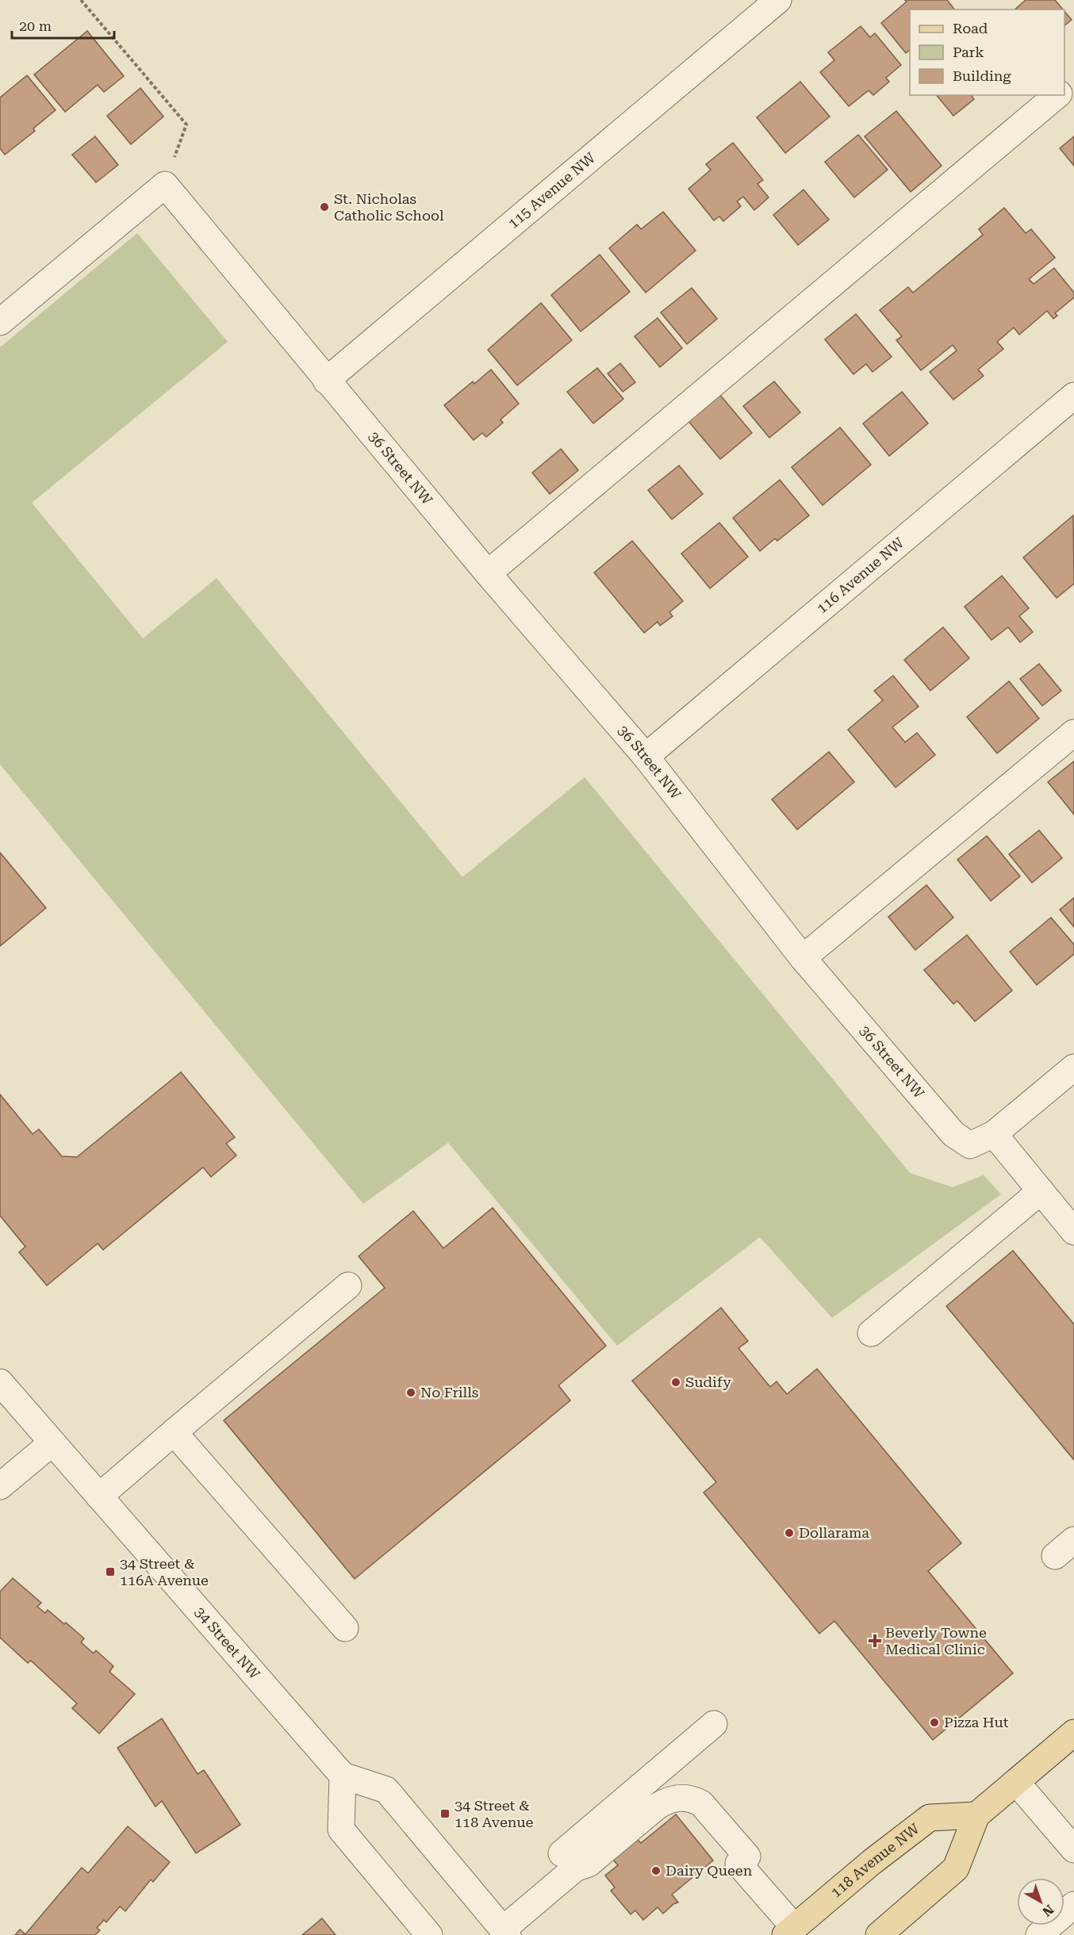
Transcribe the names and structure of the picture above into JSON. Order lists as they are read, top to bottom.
{
  "streets": {
    "main road": ["118 Avenue NW"],
    "street": [
      "115 Avenue NW",
      "36 Street NW",
      "116 Avenue NW",
      "34 Street NW"
    ]
  },
  "crossings": [
    ["115 Avenue NW", "36 Street NW"],
    ["36 Street NW", "116 Avenue NW"]
  ],
  "places": {
    "other": [
      "St. Nicholas Catholic School",
      "Sudify",
      "No Frills",
      "Dollarama",
      "Pizza Hut",
      "Dairy Queen"
    ],
    "transit": ["34 Street & 116A Avenue", "34 Street & 118 Avenue"],
    "health": ["Beverly Towne Medical Clinic"]
  },
  "legend": ["Road", "Park", "Building"],
  "scale_bar": "20 m",
  "north": "bottom right"
}
